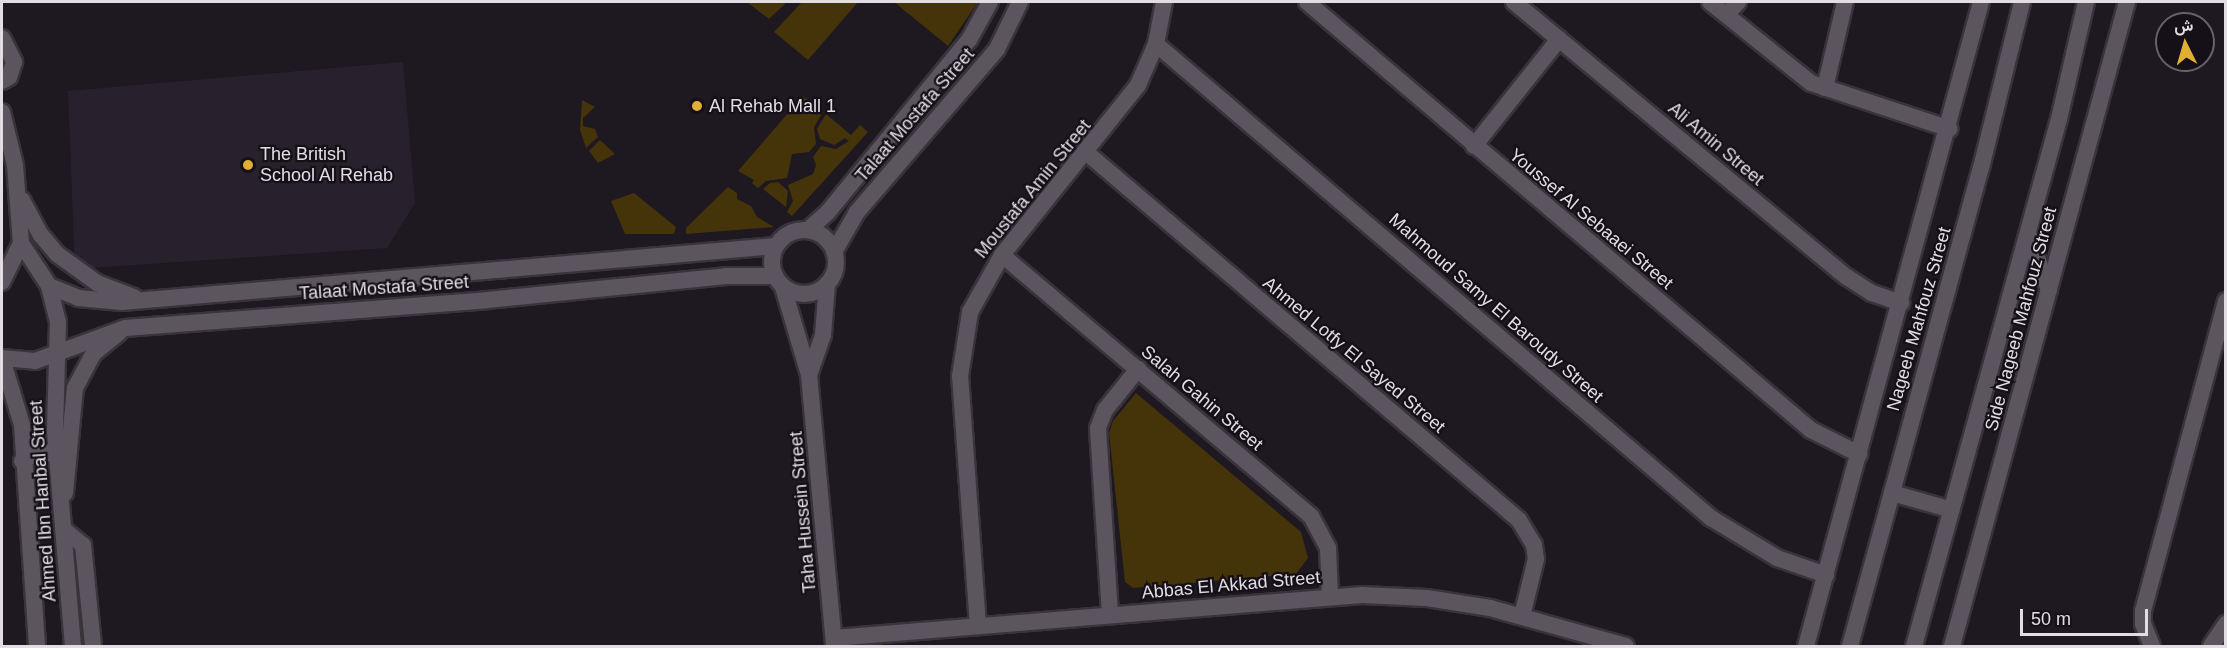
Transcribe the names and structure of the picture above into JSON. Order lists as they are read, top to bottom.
{
  "streets": {
    "street": [
      "Talaat Mostafa Street",
      "Ali Amin Street",
      "Moustafa Amin Street",
      "Youssef Al Sebaaei Street",
      "Mahmoud Samy El Baroudy Street",
      "Nageeb Mahfouz Street",
      "Side Nageeb Mahfouz Street",
      "Ahmed Lotfy El Sayed Street",
      "Salah Gahin Street",
      "Ahmed Ibn Hanbal Street",
      "Taha Hussein Street",
      "Abbas El Akkad Street"
    ]
  },
  "crossings": [
    ["Talaat Mostafa Street", "Ahmed Ibn Hanbal Street"],
    ["Talaat Mostafa Street", "Taha Hussein Street"],
    ["Moustafa Amin Street", "Mahmoud Samy El Baroudy Street"],
    ["Moustafa Amin Street", "Ahmed Lotfy El Sayed Street"],
    ["Moustafa Amin Street", "Salah Gahin Street"],
    ["Moustafa Amin Street", "Abbas El Akkad Street"],
    ["Ahmed Lotfy El Sayed Street", "Abbas El Akkad Street"],
    ["Salah Gahin Street", "Abbas El Akkad Street"],
    ["Taha Hussein Street", "Abbas El Akkad Street"]
  ],
  "places": ["Al Rehab Mall 1", "The British School Al Rehab"],
  "scale_bar": "50 m",
  "north": "top"
}
